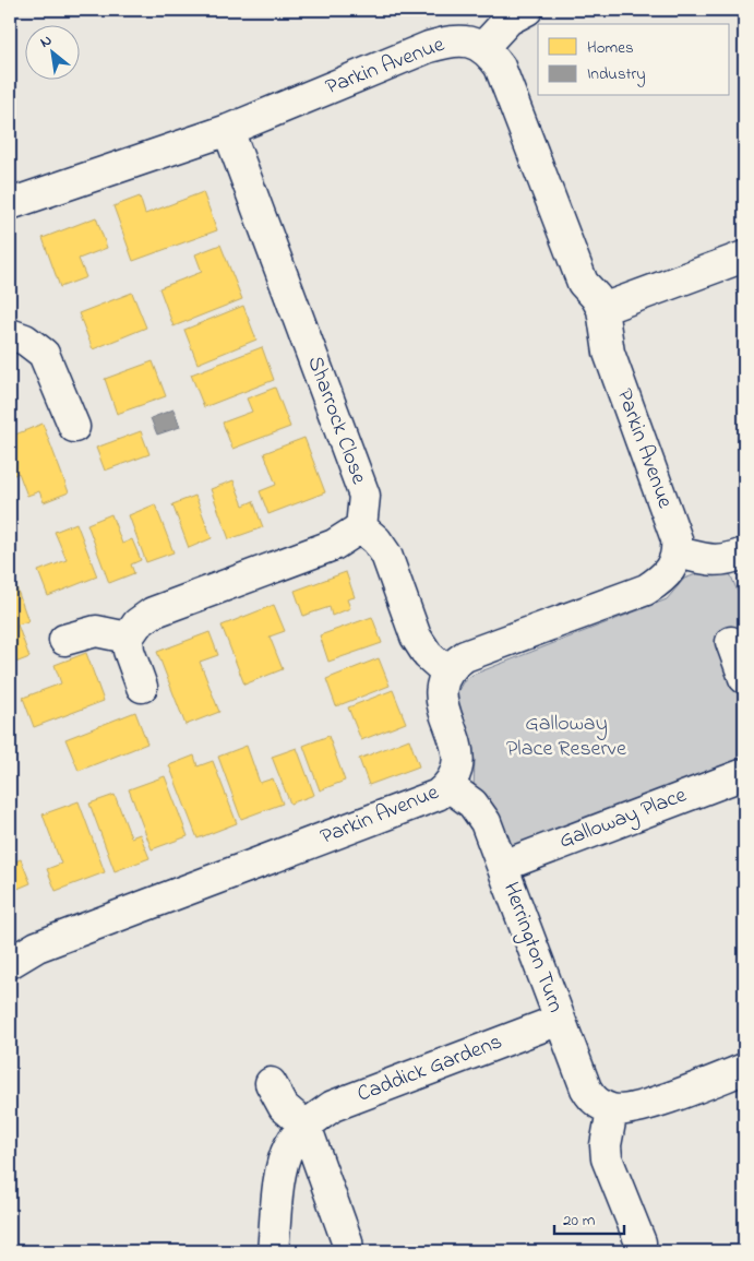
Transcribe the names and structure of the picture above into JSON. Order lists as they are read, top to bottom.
{
  "streets": {
    "street": [
      "Parkin Avenue",
      "Sharrock Close",
      "Galloway Place",
      "Herrington Turn",
      "Caddick Gardens"
    ]
  },
  "crossings": [
    ["Parkin Avenue", "Sharrock Close"],
    ["Parkin Avenue", "Herrington Turn"],
    ["Galloway Place", "Herrington Turn"],
    ["Herrington Turn", "Caddick Gardens"]
  ],
  "parks": ["Galloway Place Reserve"],
  "legend": ["Homes", "Industry"],
  "scale_bar": "20 m",
  "north": "top left"
}
